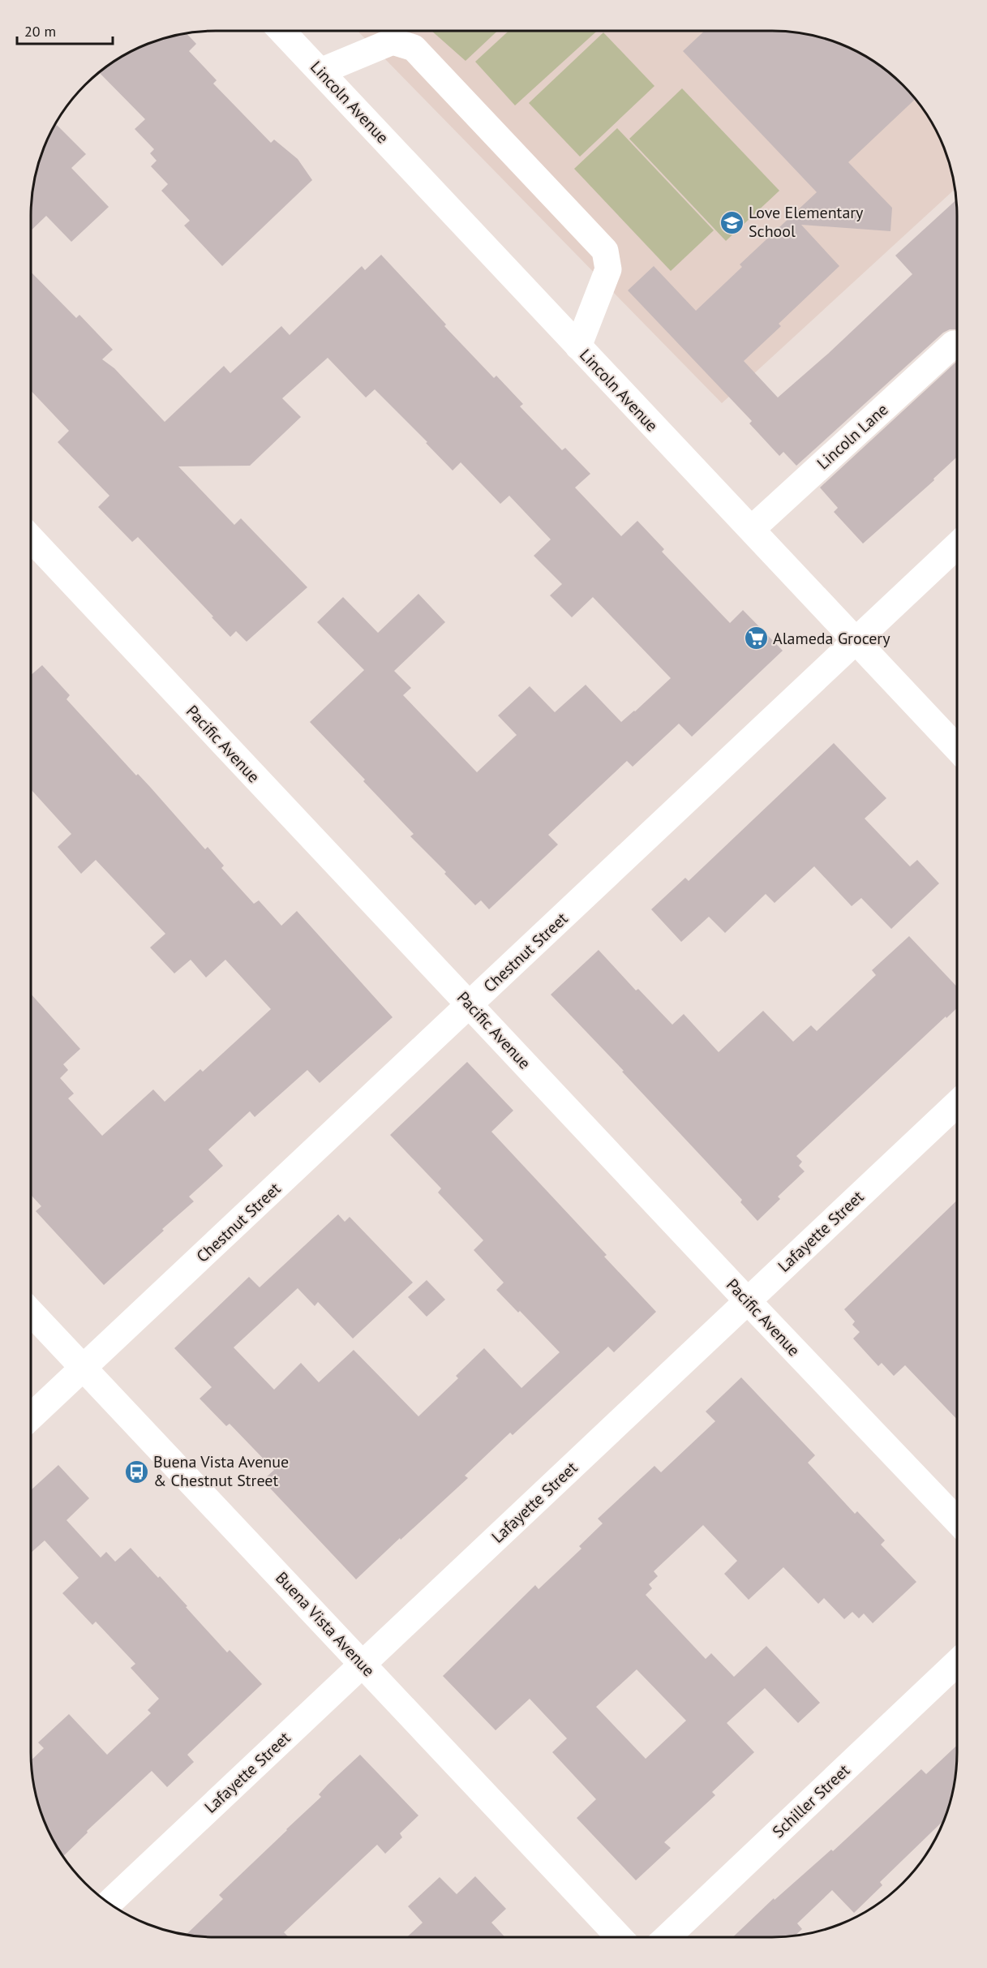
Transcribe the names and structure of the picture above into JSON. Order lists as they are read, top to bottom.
{
  "streets": {
    "street": [
      "Lincoln Avenue",
      "Lincoln Lane",
      "Pacific Avenue",
      "Chestnut Street",
      "Lafayette Street",
      "Buena Vista Avenue",
      "Schiller Street"
    ]
  },
  "crossings": [
    ["Lincoln Avenue", "Lincoln Lane"],
    ["Lincoln Avenue", "Chestnut Street"],
    ["Pacific Avenue", "Chestnut Street"],
    ["Pacific Avenue", "Lafayette Street"],
    ["Chestnut Street", "Buena Vista Avenue"],
    ["Lafayette Street", "Buena Vista Avenue"]
  ],
  "places": {
    "school or university": ["Love Elementary School"],
    "supermarket": ["Alameda Grocery"],
    "bus stop": ["Buena Vista Avenue & Chestnut Street"]
  },
  "scale_bar": "20 m"
}
